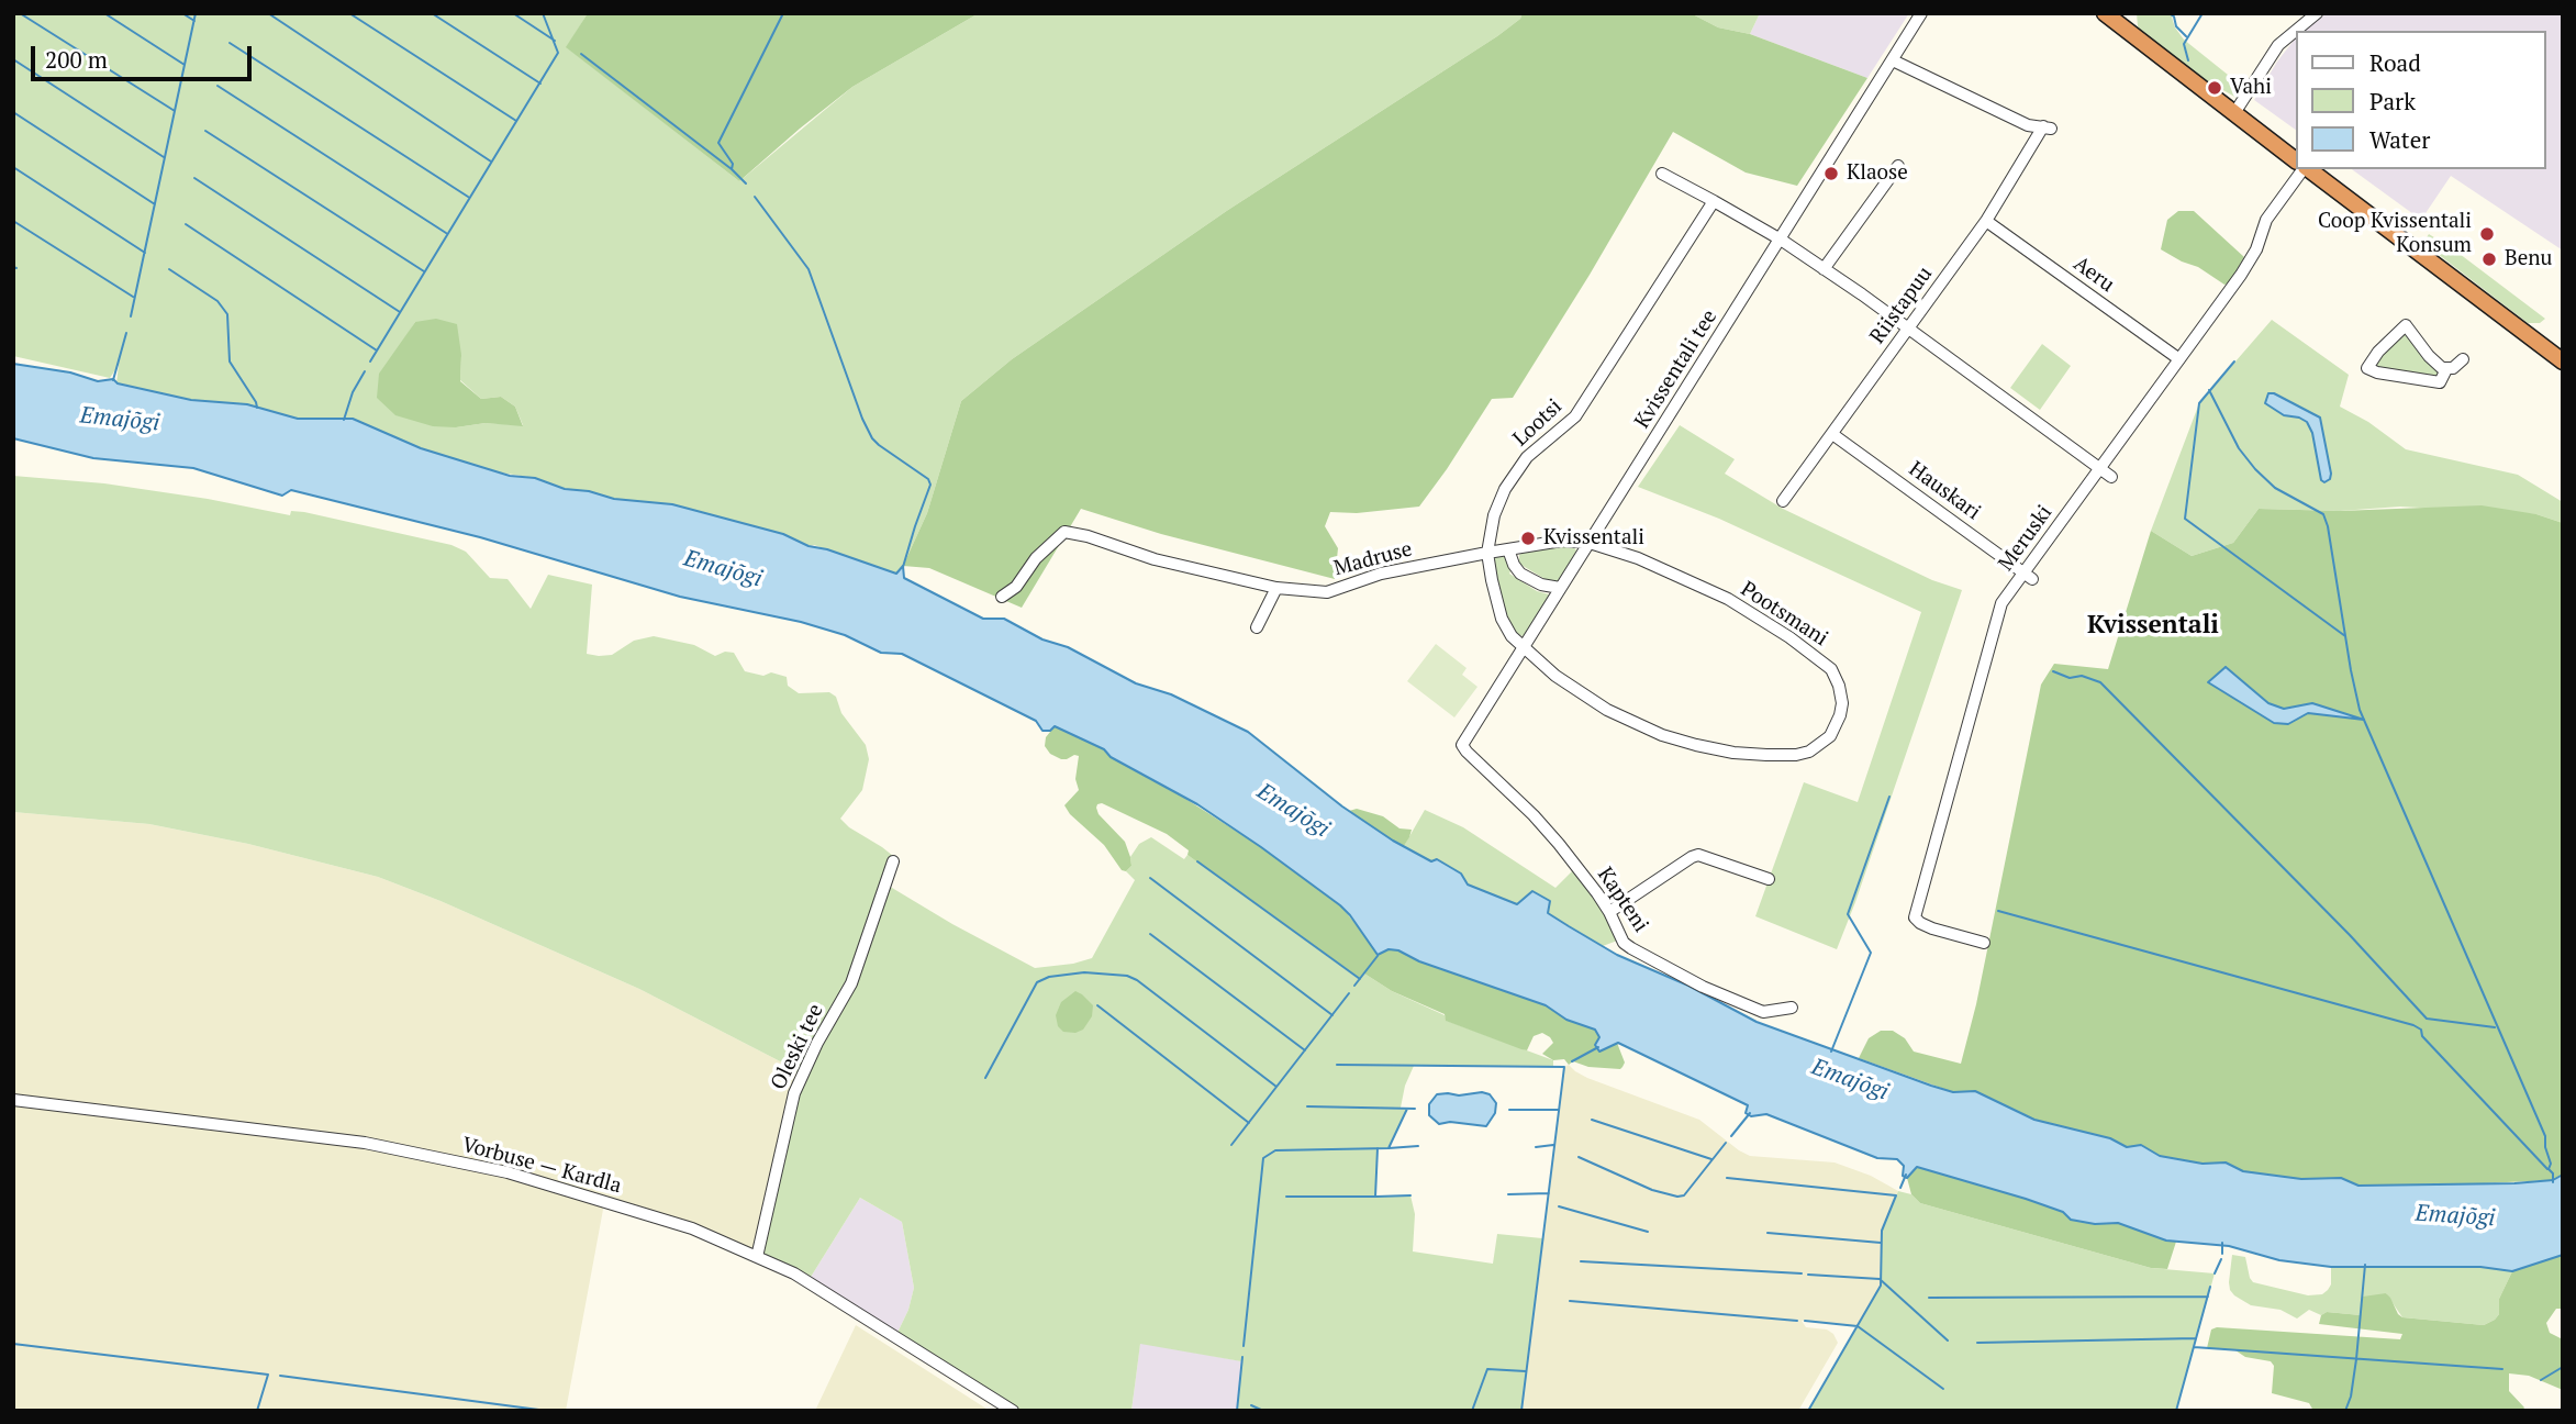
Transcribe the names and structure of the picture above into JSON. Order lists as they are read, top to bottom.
{
  "streets": {
    "street": [
      "Aeru",
      "Riistapuu",
      "Kvissentali tee",
      "Lootsi",
      "Hauskari",
      "Meruski",
      "Madruse",
      "Pootsmani",
      "Kapteni",
      "Oleski tee",
      "Vorbuse — Kardla"
    ]
  },
  "crossings": [
    ["Aeru", "Riistapuu"],
    ["Aeru", "Meruski"],
    ["Riistapuu", "Kvissentali tee"],
    ["Riistapuu", "Hauskari"],
    ["Kvissentali tee", "Lootsi"],
    ["Kvissentali tee", "Madruse"],
    ["Kvissentali tee", "Pootsmani"],
    ["Kvissentali tee", "Kapteni"],
    ["Lootsi", "Madruse"],
    ["Lootsi", "Pootsmani"],
    ["Hauskari", "Meruski"],
    ["Madruse", "Pootsmani"],
    ["Oleski tee", "Vorbuse — Kardla"]
  ],
  "districts": ["Kvissentali"],
  "water": ["Emajõgi"],
  "places": [
    "Vahi",
    "Klaose",
    "Coop Kvissentali Konsum",
    "Benu",
    "Kvissentali"
  ],
  "legend": ["Road", "Park", "Water"],
  "scale_bar": "200 m"
}
